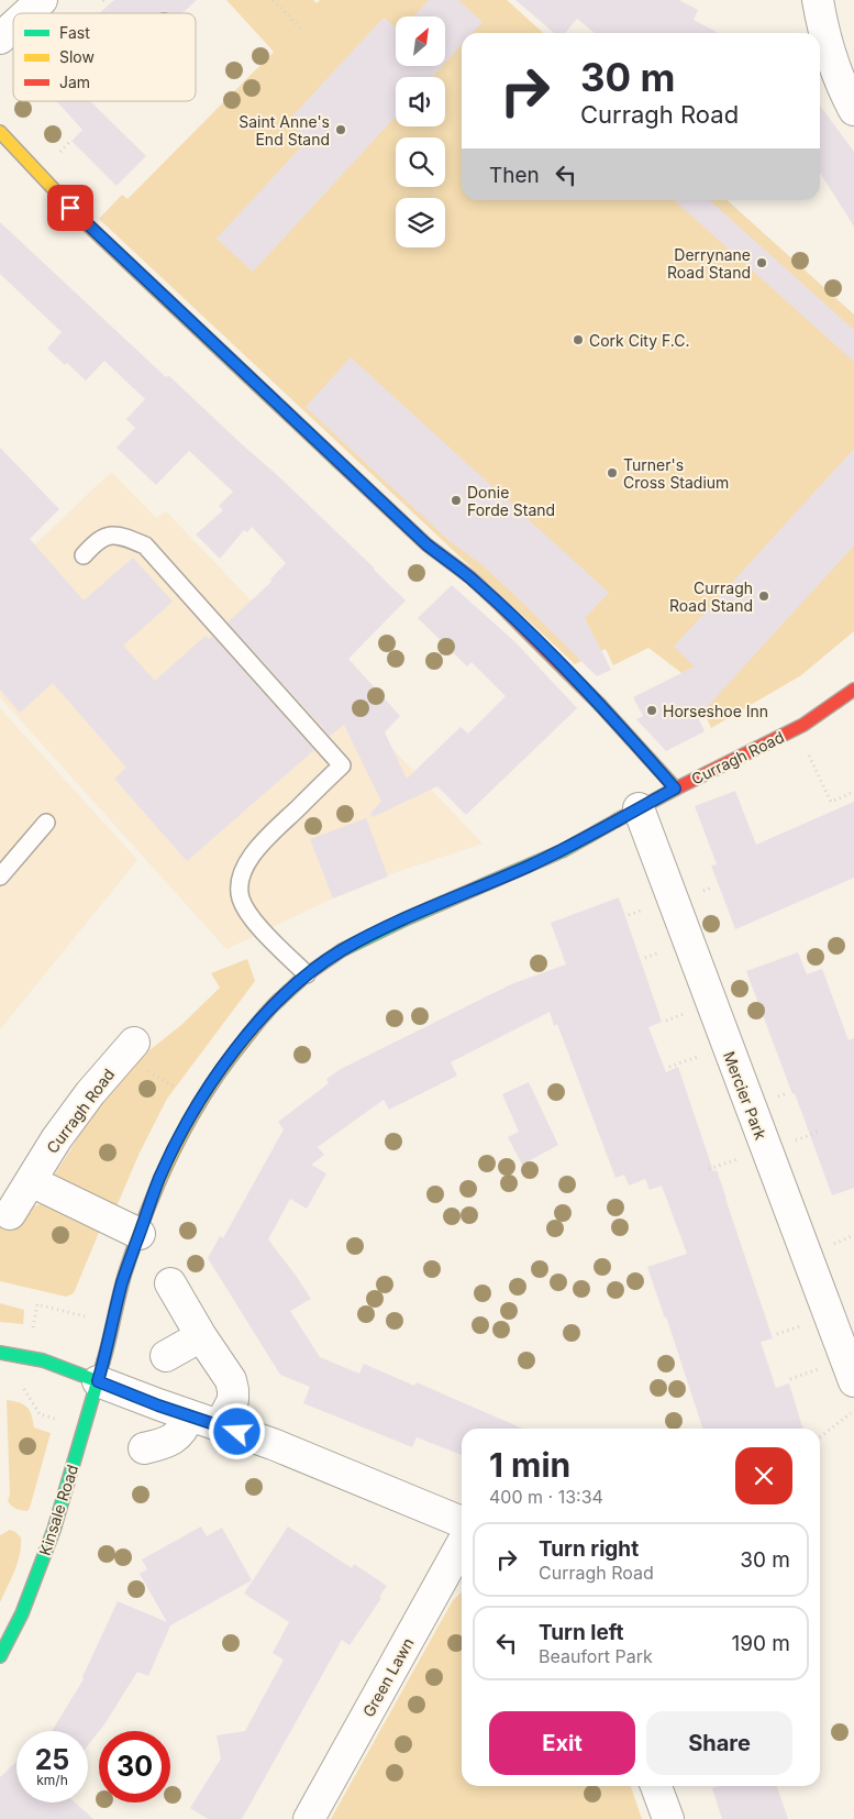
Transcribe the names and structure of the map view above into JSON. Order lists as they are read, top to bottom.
{
  "streets": {
    "street": [
      "Curragh Road",
      "Mercier Park",
      "Kinsale Road",
      "Green Lawn"
    ]
  },
  "crossings": [
    ["Curragh Road", "Mercier Park"],
    ["Curragh Road", "Kinsale Road"]
  ],
  "places": [
    "Saint Anne's End Stand",
    "Derrynane Road Stand",
    "Cork City F.C.",
    "Turner's Cross Stadium",
    "Donie Forde Stand",
    "Curragh Road Stand",
    "Horseshoe Inn"
  ],
  "legend": ["Fast", "Slow", "Jam"],
  "north": "top right",
  "page": {
    "turn": ["30 m", "Curragh Road"],
    "then": "Then",
    "heading": ["1 min", "400 m · 13:34"],
    "list": [
      {
        "name": "Turn right",
        "note": "Curragh Road",
        "value": "30 m"
      },
      {
        "name": "Turn left",
        "note": "Beaufort Park",
        "value": "190 m"
      }
    ],
    "buttons": ["Exit", "Share"],
    "speed": "25 km/h",
    "limit": "30"
  }
}
